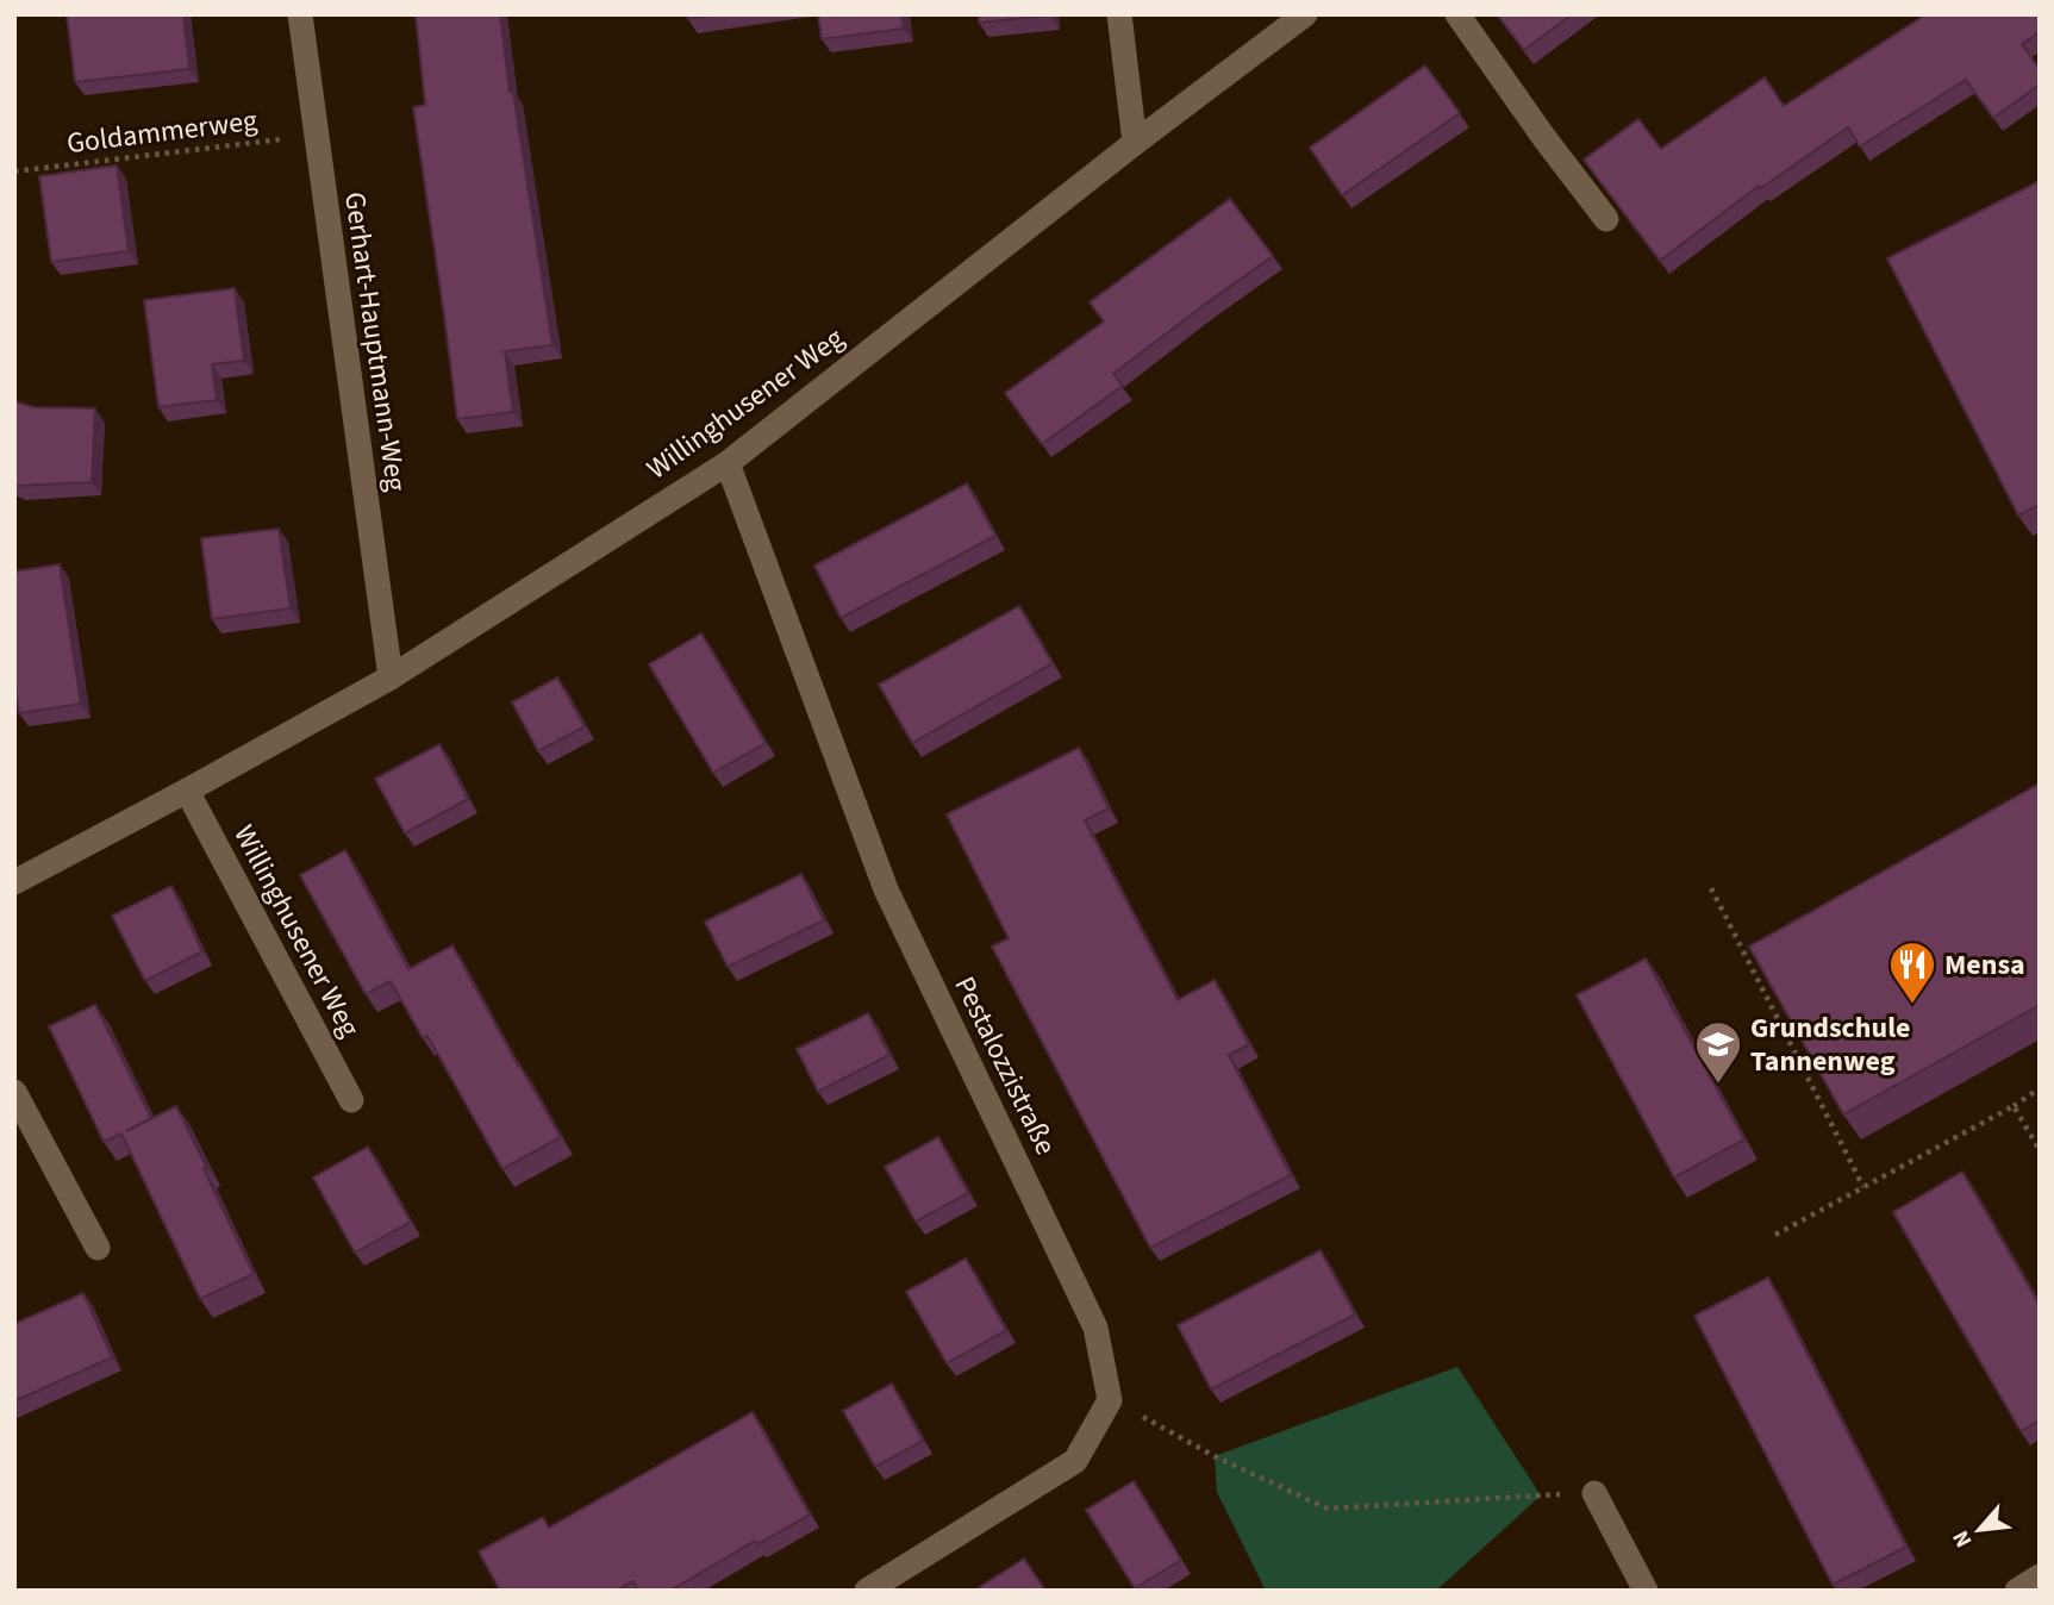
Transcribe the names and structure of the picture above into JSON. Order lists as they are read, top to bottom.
{
  "streets": {
    "street": ["Gerhart-Hauptmann-Weg", "Willinghusener Weg", "Pestalozzistraße"],
    "path": ["Goldammerweg"]
  },
  "crossings": [
    ["Goldammerweg", "Gerhart-Hauptmann-Weg"],
    ["Gerhart-Hauptmann-Weg", "Willinghusener Weg"],
    ["Willinghusener Weg", "Pestalozzistraße"]
  ],
  "places": {
    "restaurant": ["Mensa"],
    "school or university": ["Grundschule Tannenweg"]
  },
  "north": "bottom left"
}
